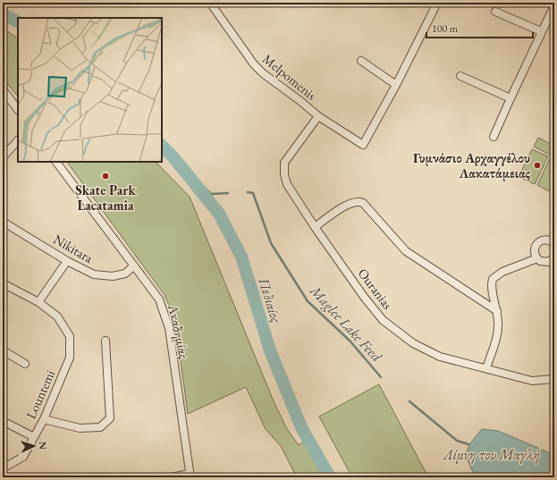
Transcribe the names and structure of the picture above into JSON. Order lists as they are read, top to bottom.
{
  "streets": {
    "street": [
      "Melpomenis",
      "Nikitara",
      "Ouranias",
      "Ακαδημίας",
      "Lountemi"
    ]
  },
  "crossings": [
    ["Melpomenis", "Ouranias"],
    ["Nikitara", "Ακαδημίας"]
  ],
  "water": ["Πεδιαίος", "Maglee Lake Feed", "Λίμνη του Μαγλή"],
  "places": ["Γυμνάσιο Αρχαγγέλου Λακατάμειας", "Skate Park Lacatamia"],
  "scale_bar": "100 m",
  "north": "right"
}
